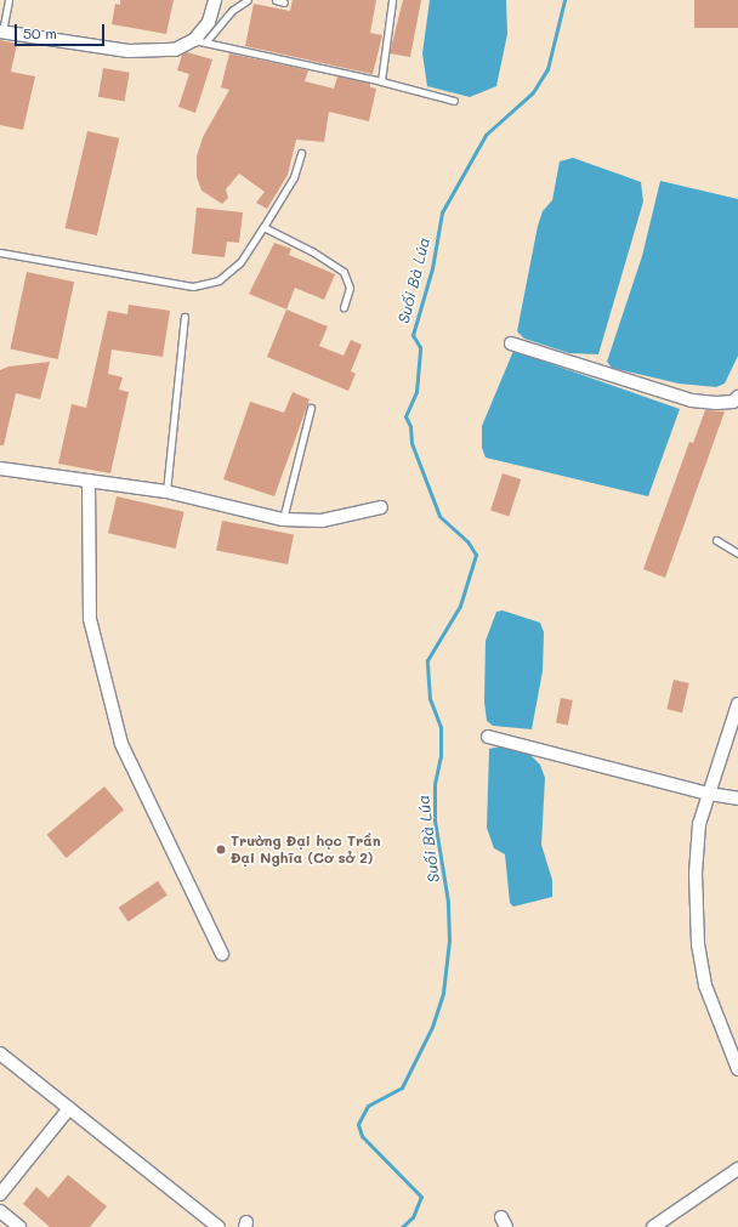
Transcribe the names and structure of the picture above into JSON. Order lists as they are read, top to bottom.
{
  "water": ["Suối Bà Lúa"],
  "places": ["Trường Đại học Trần Đại Nghĩa (Cơ sở 2)"],
  "scale_bar": "50 m"
}
